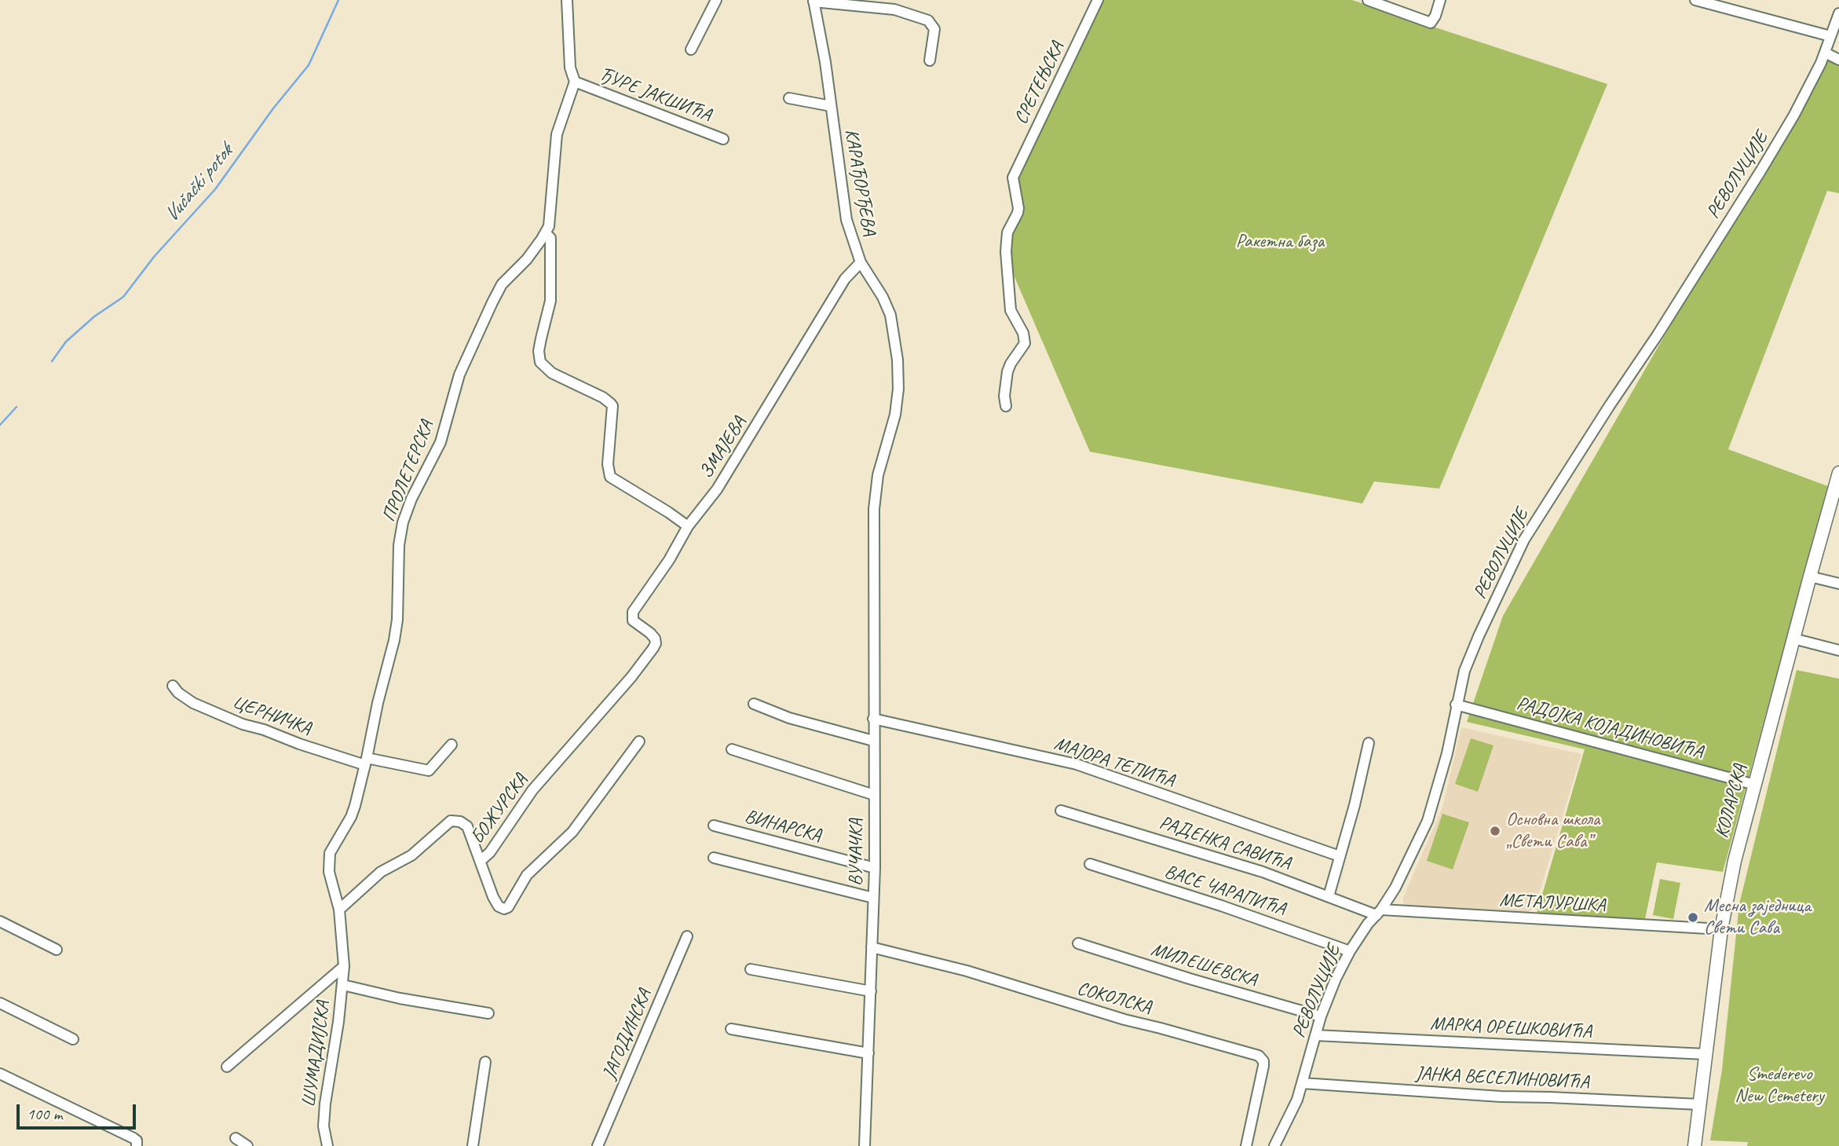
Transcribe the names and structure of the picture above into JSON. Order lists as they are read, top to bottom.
{
  "streets": {
    "main road": ["КОЛАРСКА"],
    "street": [
      "СРЕТЕЊСКА",
      "ЂУРЕ ЈАКШИЋА",
      "РЕВОЛУЦИЈЕ",
      "КАРАЂОРЂЕВА",
      "ЗМАЈЕВА",
      "ПРОЛЕТЕРСКА",
      "ЦЕРНИЧКА",
      "РАДОЈКА КОЈАДИНОВИЋА",
      "МАЈОРА ТЕПИЋА",
      "БОЖУРСКА",
      "ВИНАРСКА",
      "РАДЕНКА САВИЋА",
      "ВУЧАЧКА",
      "ВАСЕ ЧАРАПИЋА",
      "МЕТАЛУРШКА",
      "МИЛЕШЕВСКА",
      "СОКОЛСКА",
      "МАРКА ОРЕШКОВИЋА",
      "ЈАГОДИНСКА",
      "ШУМАДИЈСКА",
      "ЈАНКА ВЕСЕЛИНОВИЋА"
    ]
  },
  "crossings": [
    ["ЂУРЕ ЈАКШИЋА", "ПРОЛЕТЕРСКА"],
    ["РЕВОЛУЦИЈЕ", "РАДОЈКА КОЈАДИНОВИЋА"],
    ["РЕВОЛУЦИЈЕ", "РАДЕНКА САВИЋА"],
    ["РЕВОЛУЦИЈЕ", "ВАСЕ ЧАРАПИЋА"],
    ["РЕВОЛУЦИЈЕ", "МЕТАЛУРШКА"],
    ["РЕВОЛУЦИЈЕ", "МИЛЕШЕВСКА"],
    ["РЕВОЛУЦИЈЕ", "МАРКА ОРЕШКОВИЋА"],
    ["РЕВОЛУЦИЈЕ", "ЈАНКА ВЕСЕЛИНОВИЋА"],
    ["КАРАЂОРЂЕВА", "ЗМАЈЕВА"],
    ["КАРАЂОРЂЕВА", "ВУЧАЧКА"],
    ["ЗМАЈЕВА", "БОЖУРСКА"],
    ["ПРОЛЕТЕРСКА", "ЦЕРНИЧКА"],
    ["ПРОЛЕТЕРСКА", "ШУМАДИЈСКА"],
    ["РАДОЈКА КОЈАДИНОВИЋА", "КОЛАРСКА"],
    ["МАЈОРА ТЕПИЋА", "ВУЧАЧКА"],
    ["КОЛАРСКА", "МЕТАЛУРШКА"],
    ["КОЛАРСКА", "МАРКА ОРЕШКОВИЋА"],
    ["КОЛАРСКА", "ЈАНКА ВЕСЕЛИНОВИЋА"],
    ["ВИНАРСКА", "ВУЧАЧКА"],
    ["РАДЕНКА САВИЋА", "МЕТАЛУРШКА"],
    ["ВУЧАЧКА", "СОКОЛСКА"]
  ],
  "water": ["Vučački potok"],
  "parks": ["Ракетна база", "Smederevo New Cemetery"],
  "places": ["Основна школа „Свети Сава”", "Месна заједница Свети Сава"],
  "scale_bar": "100 m"
}
